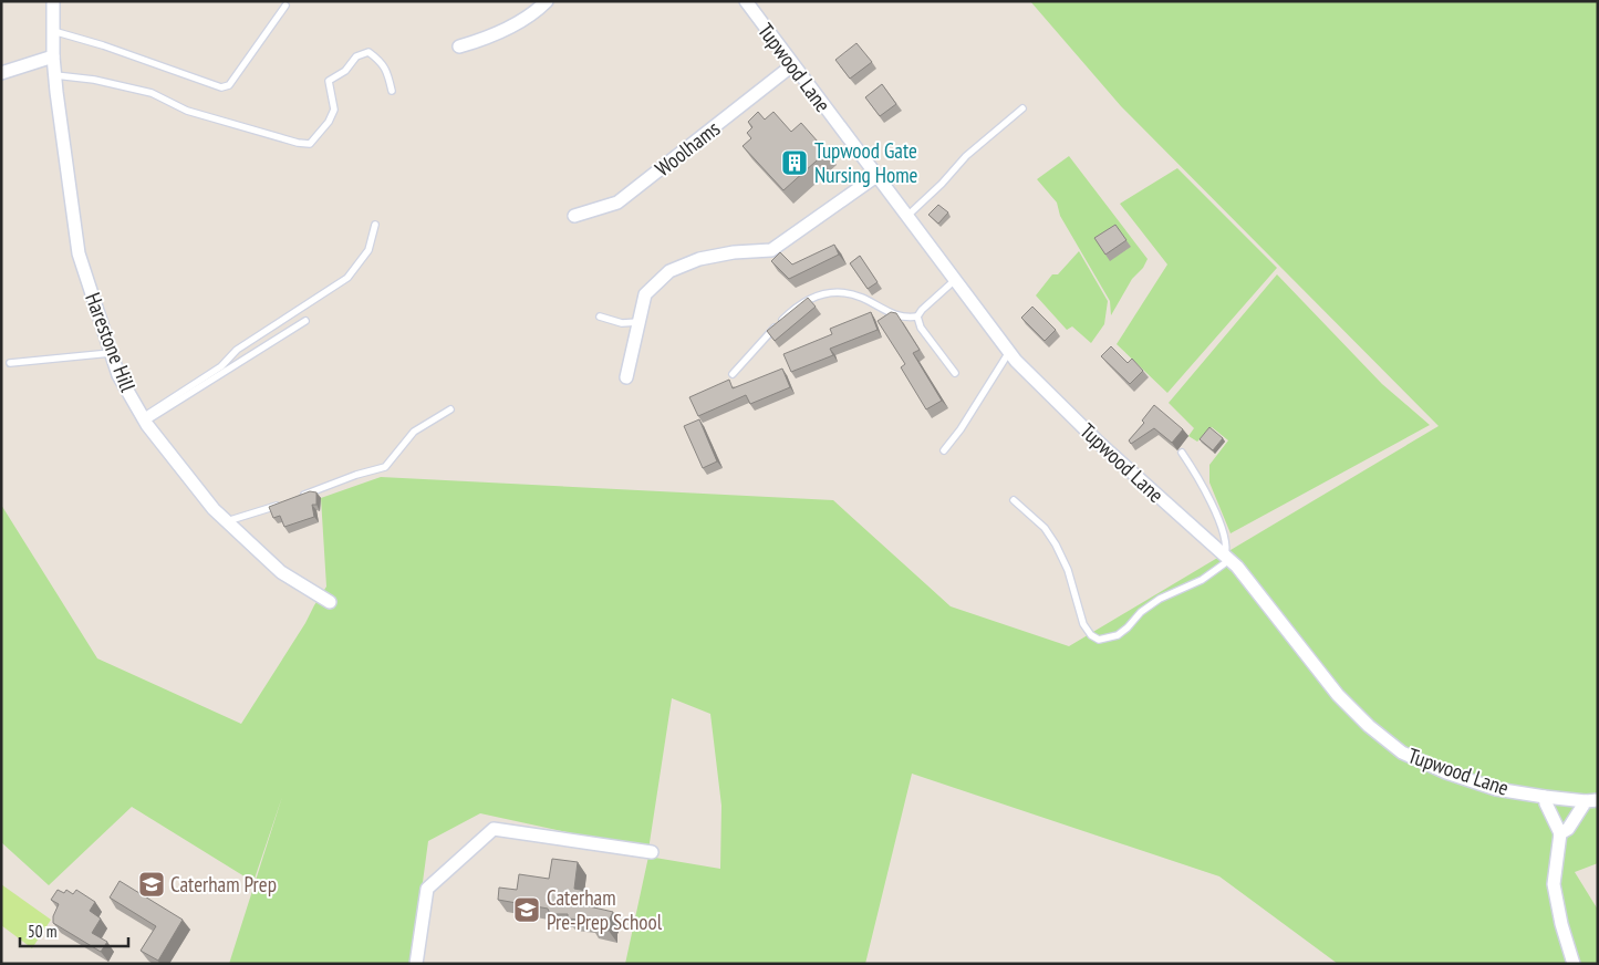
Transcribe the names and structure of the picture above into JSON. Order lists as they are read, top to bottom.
{
  "streets": {
    "street": ["Tupwood Lane", "Woolhams", "Harestone Hill"]
  },
  "crossings": [
    ["Tupwood Lane", "Woolhams"]
  ],
  "places": {
    "building": ["Tupwood Gate Nursing Home"],
    "school or university": ["Caterham Prep", "Caterham Pre-Prep School"]
  },
  "scale_bar": "50 m"
}
